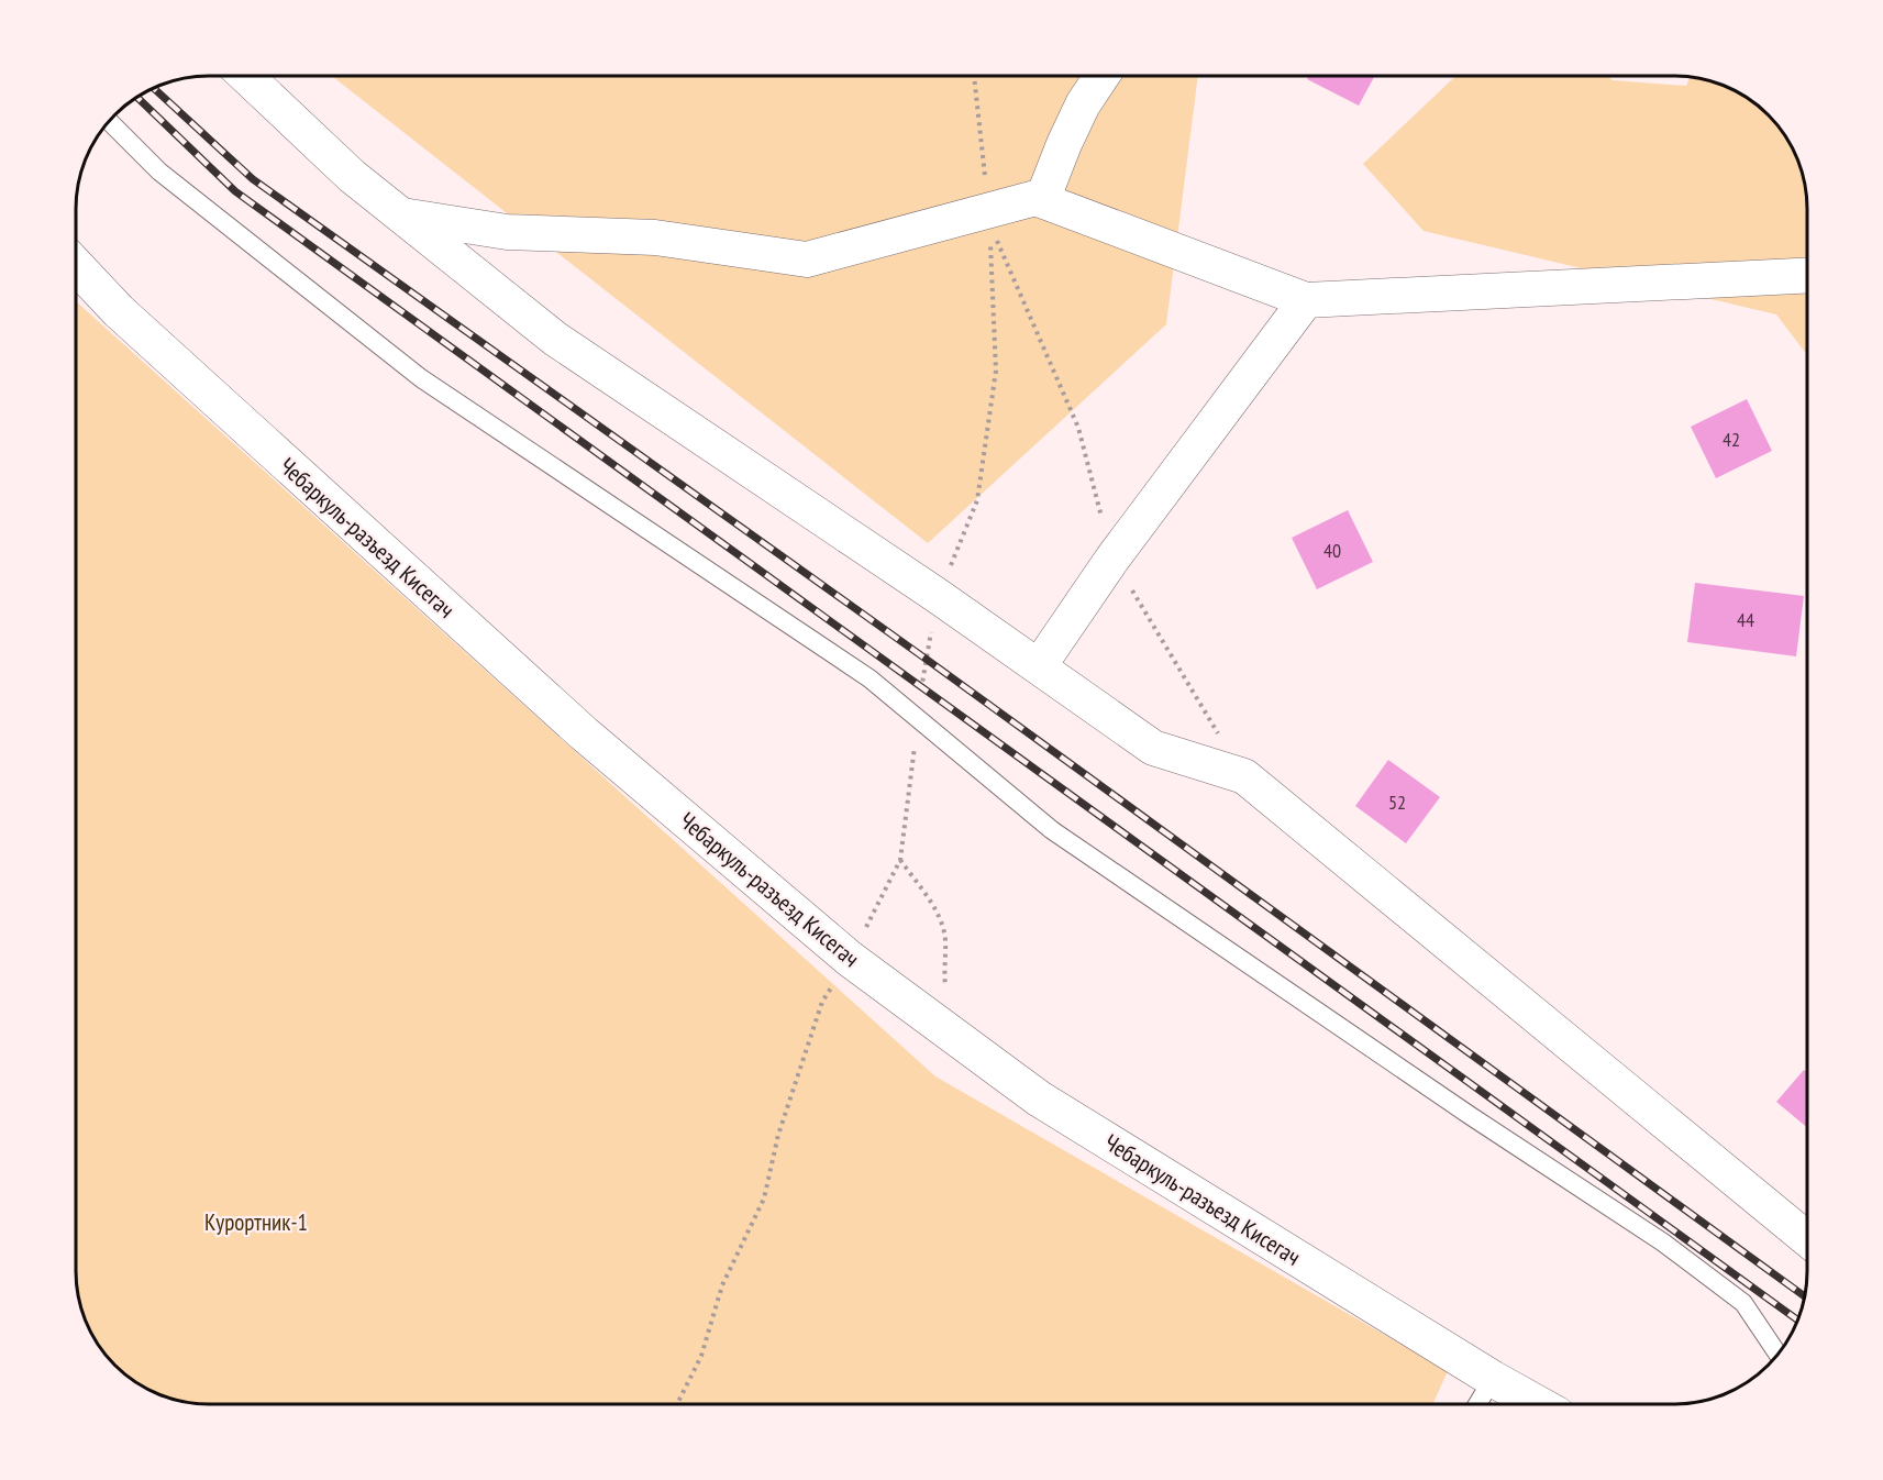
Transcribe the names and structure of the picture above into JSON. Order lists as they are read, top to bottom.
{
  "streets": {
    "street": ["Чебаркуль-разъезд Кисегач"]
  },
  "parks": ["Курортник-1"],
  "house_numbers": [
    "42",
    "40",
    "44",
    "52"
  ]
}
